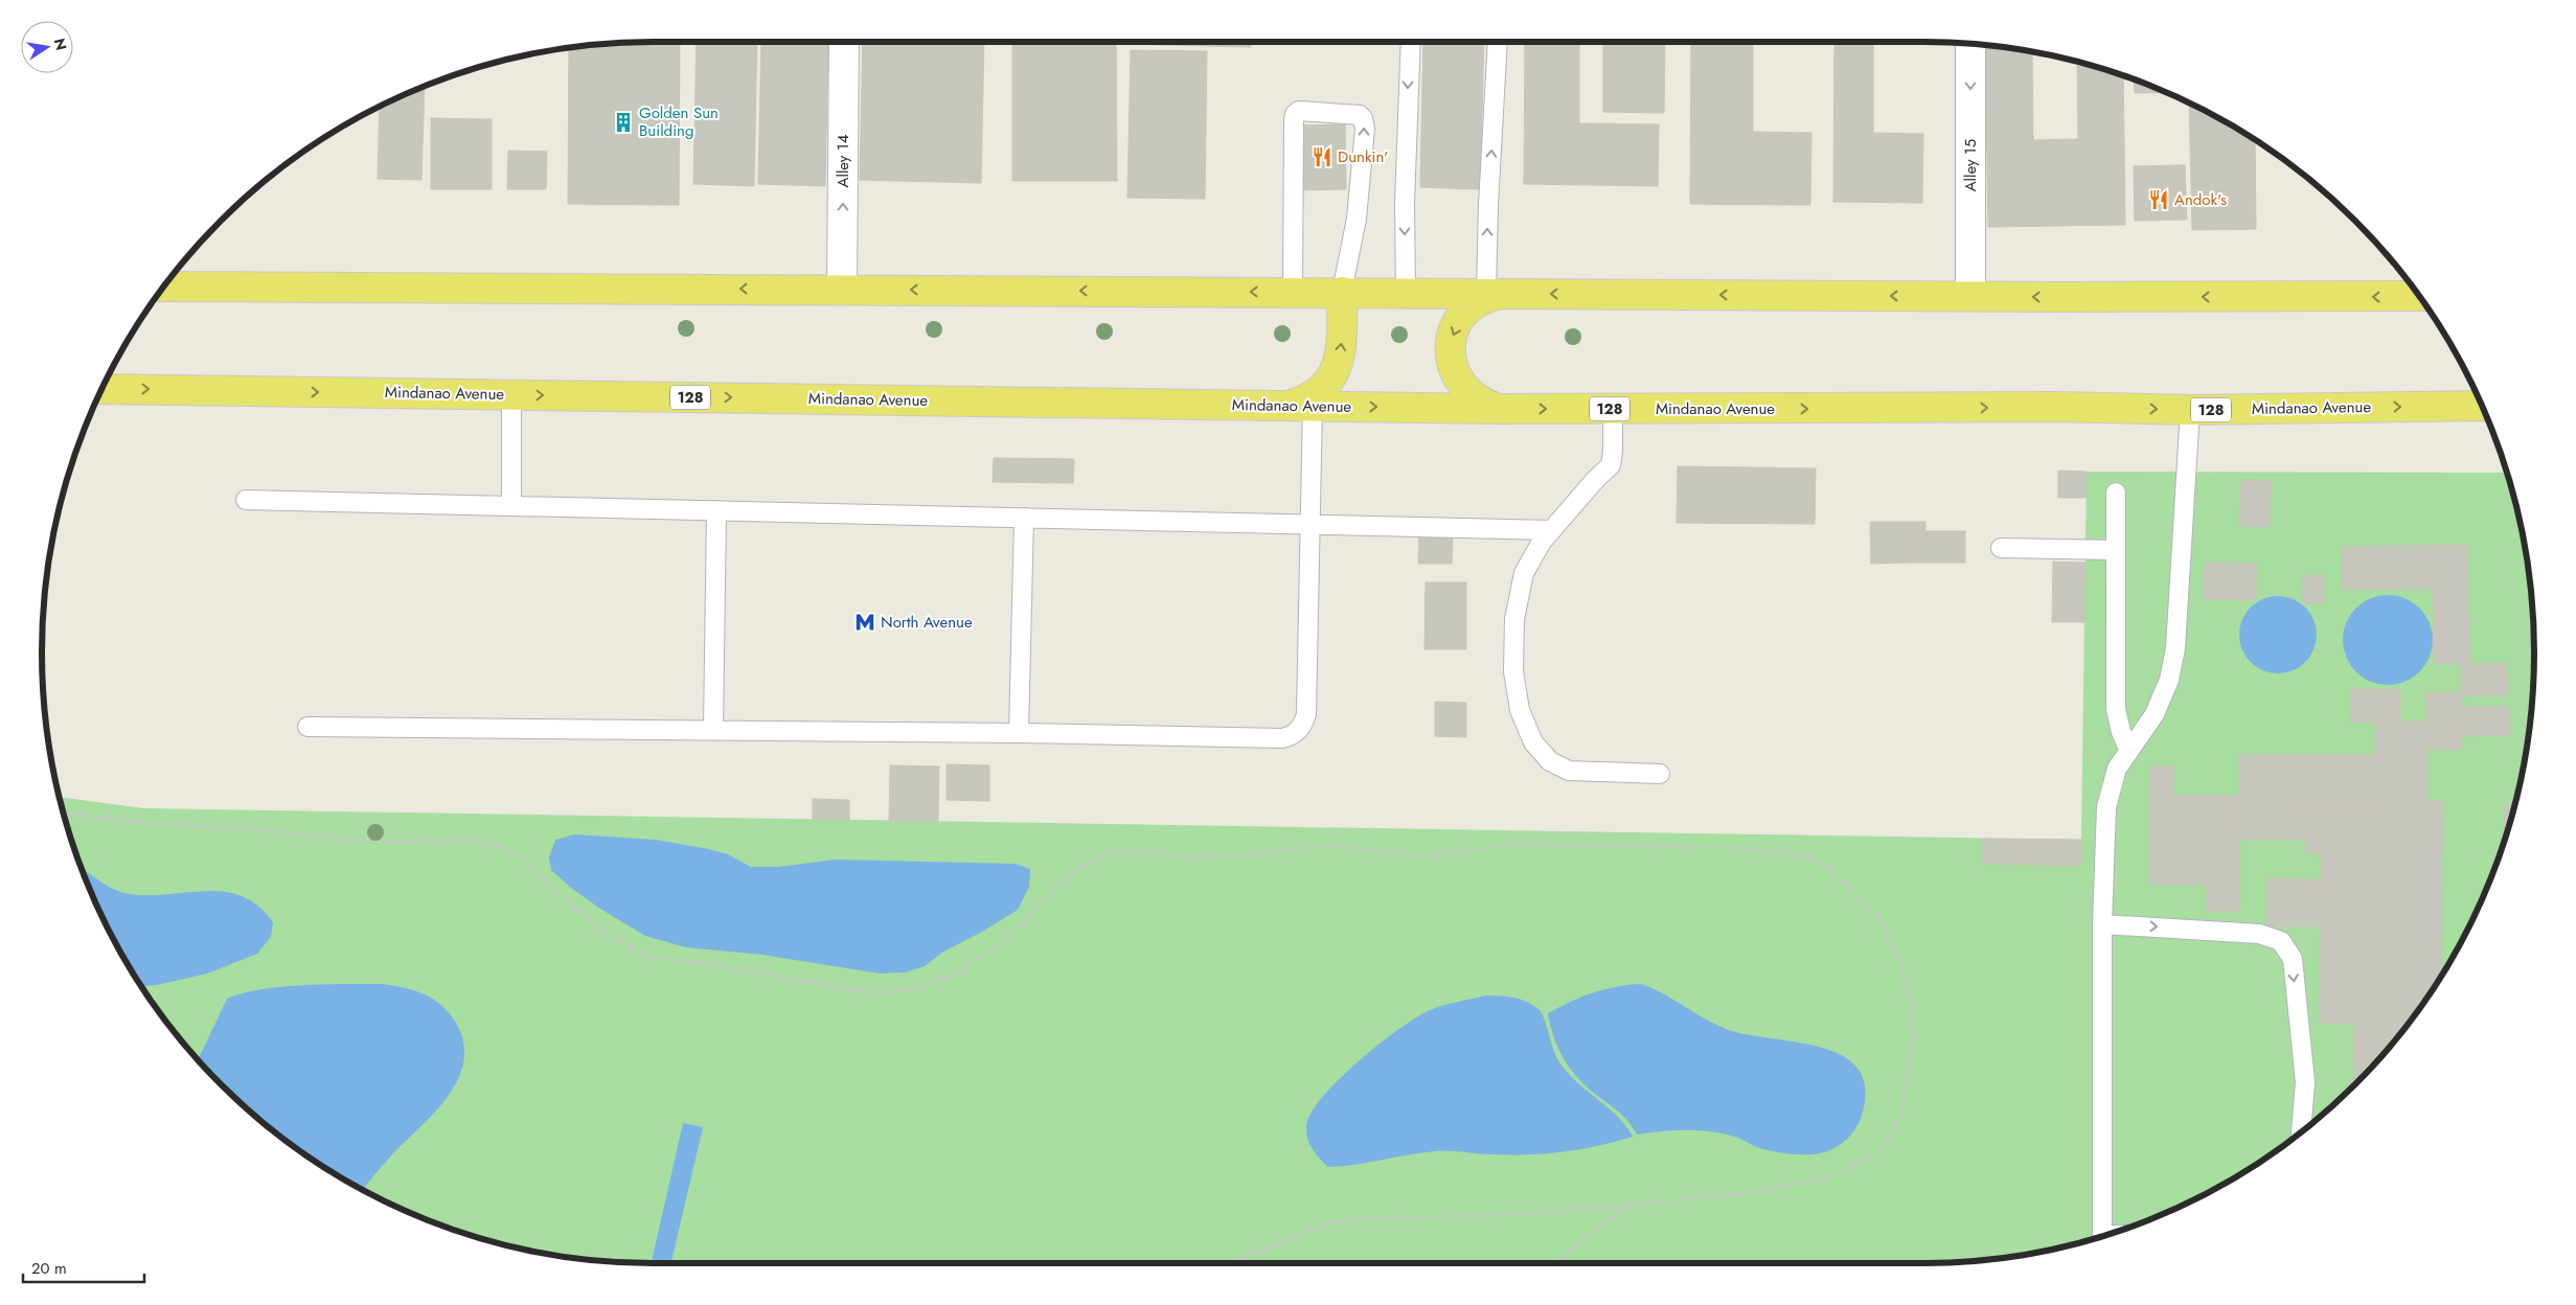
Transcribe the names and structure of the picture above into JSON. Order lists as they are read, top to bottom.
{
  "streets": {
    "main road": ["Mindanao Avenue", "128"],
    "street": ["Alley 14", "Alley 15"]
  },
  "one_way": ["Alley 14", "Alley 15"],
  "places": {
    "building": ["Golden Sun Building"],
    "restaurant": ["Dunkin'", "Andok's"],
    "metro station": ["North Avenue"]
  },
  "scale_bar": "20 m",
  "north": "right"
}
